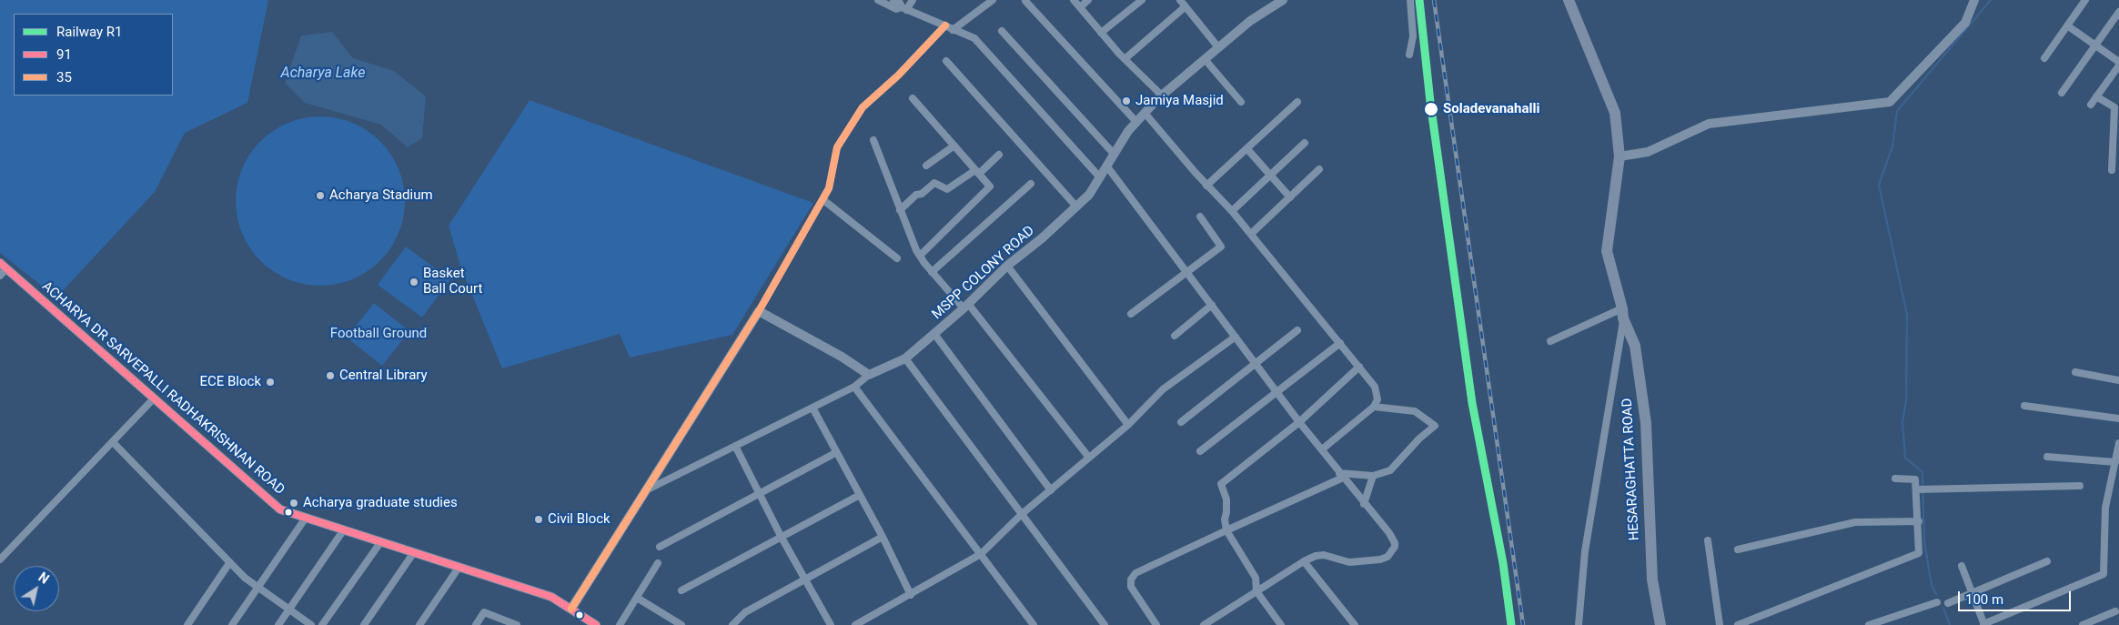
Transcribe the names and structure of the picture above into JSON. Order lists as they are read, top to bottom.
{
  "streets": {
    "main road": ["HESARAGHATTA ROAD"],
    "street": ["MSPP COLONY ROAD", "ACHARYA DR SARVEPALLI RADHAKRISHNAN ROAD"]
  },
  "water": ["Acharya Lake"],
  "parks": ["Football Ground"],
  "places": [
    "Jamiya Masjid",
    "Soladevanahalli",
    "Acharya Stadium",
    "Basket Ball Court",
    "Central Library",
    "ECE Block",
    "Acharya graduate studies",
    "Civil Block"
  ],
  "lines": ["rail line R1", "transit line 35", "transit line 91"],
  "legend": ["Railway R1", "91", "35"],
  "scale_bar": "100 m",
  "north": "top right"
}
